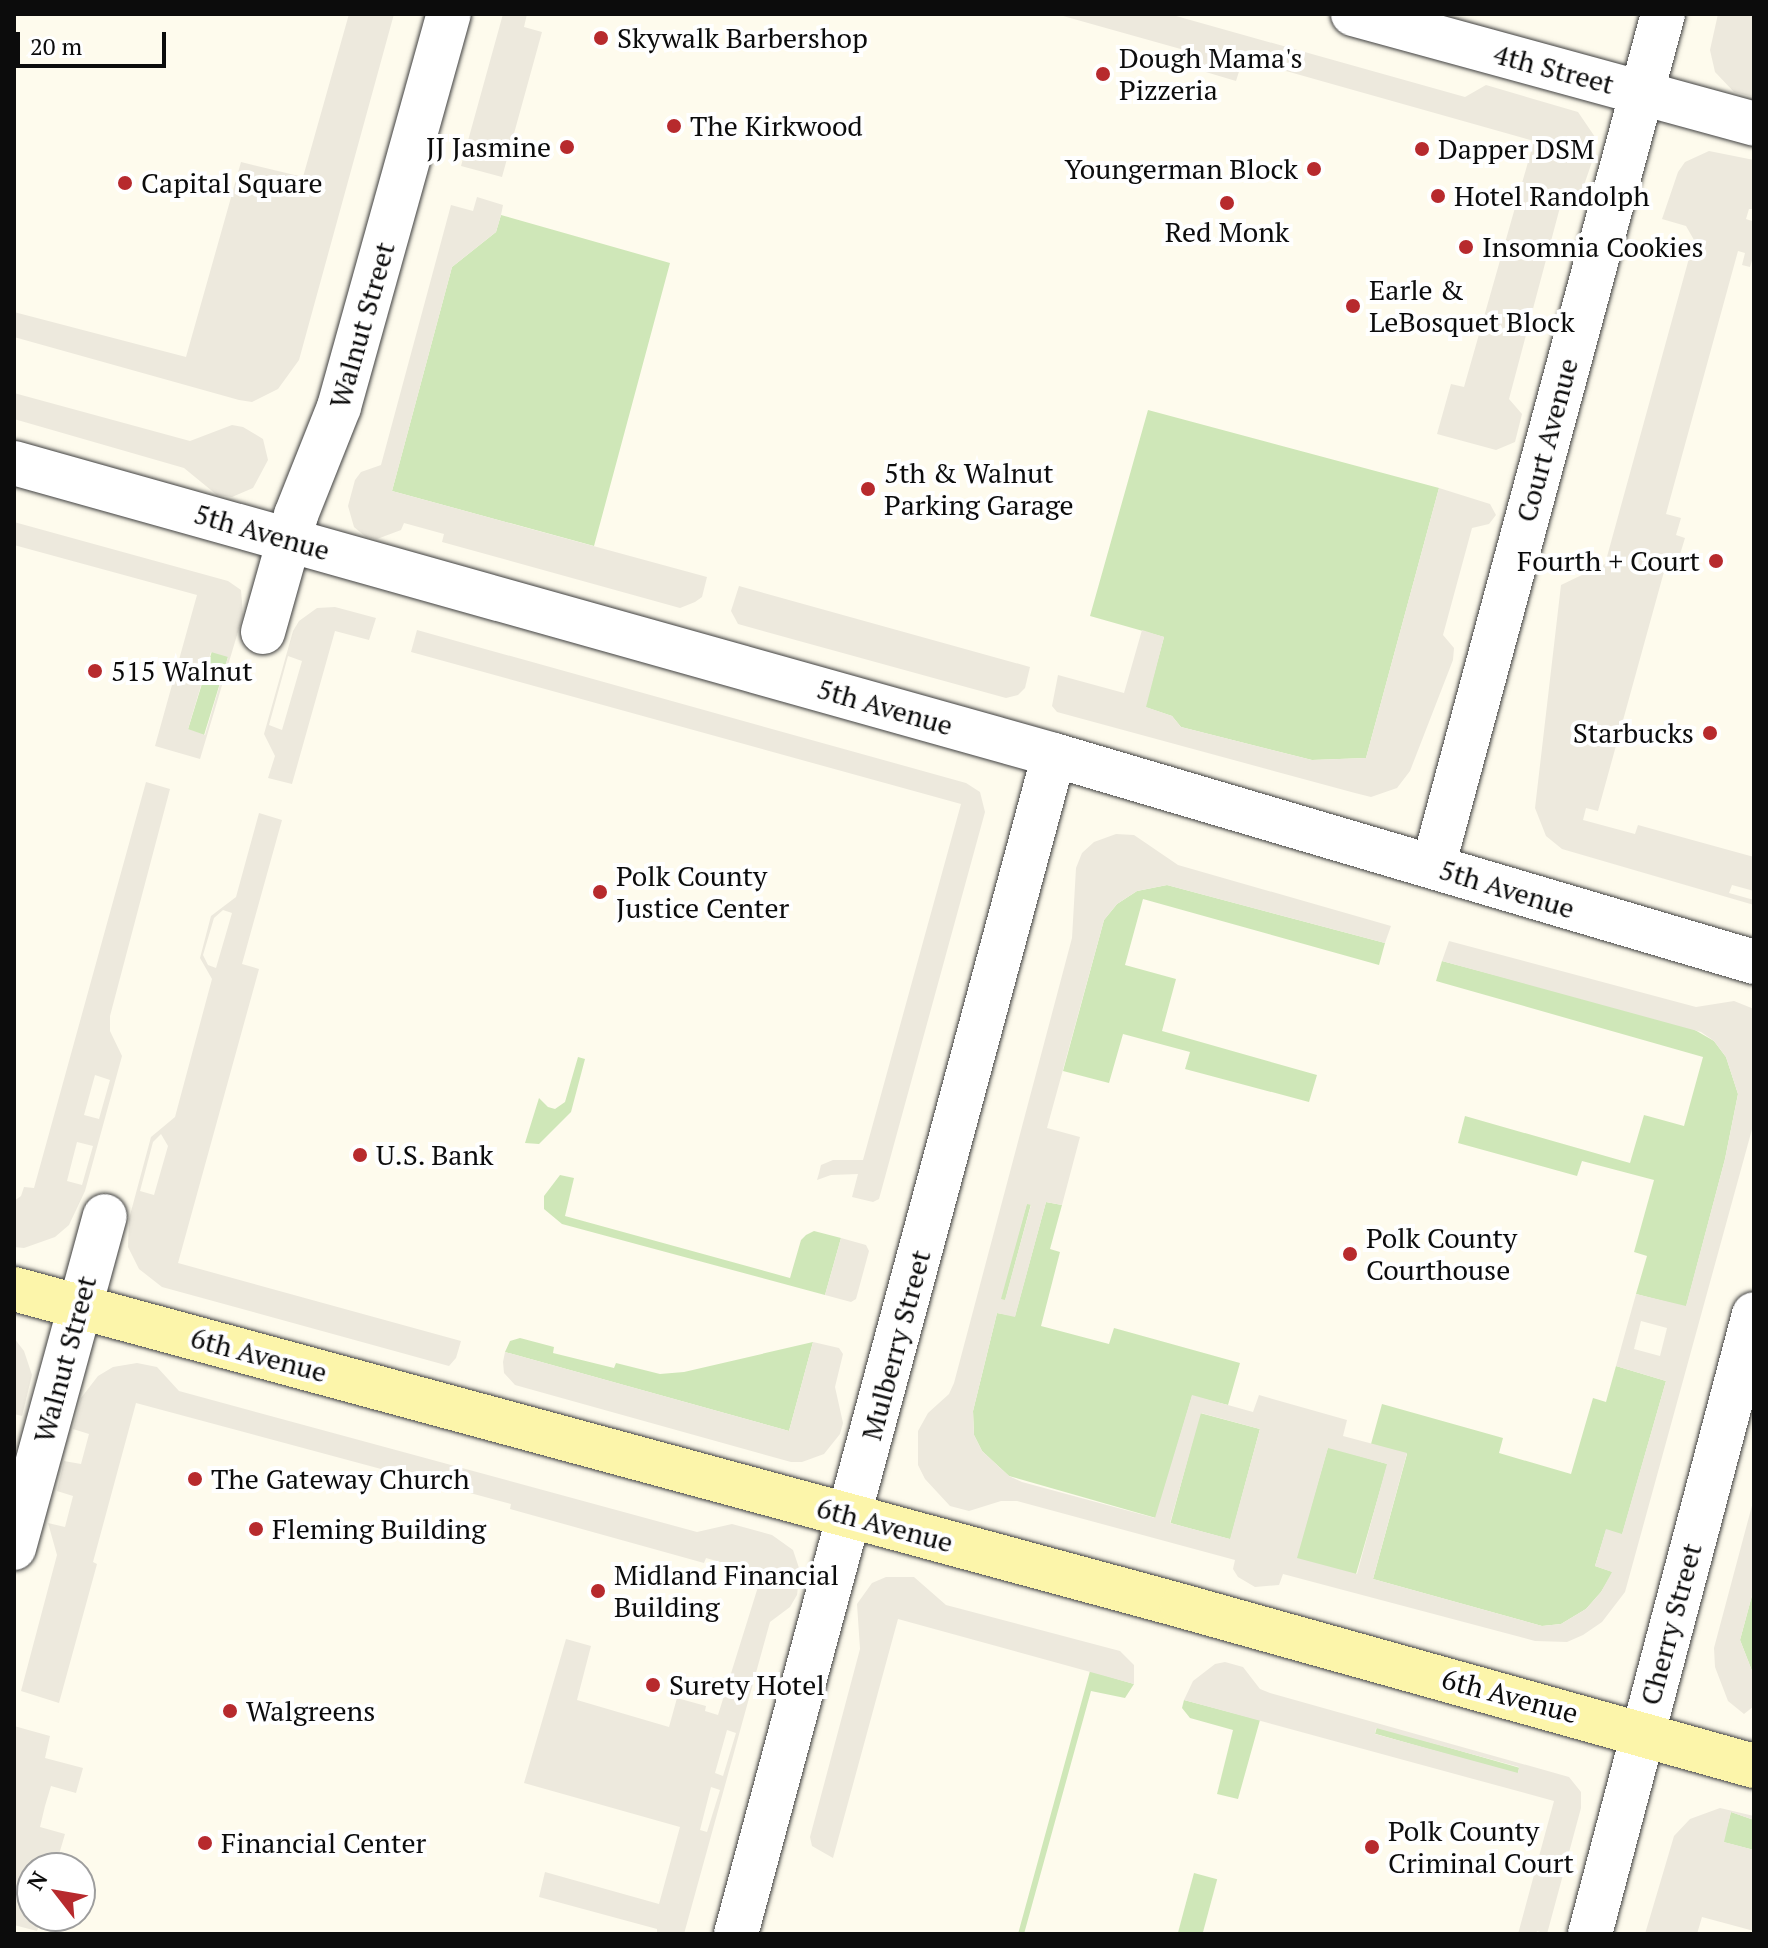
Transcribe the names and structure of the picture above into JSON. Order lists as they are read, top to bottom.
{
  "streets": {
    "main road": ["6th Avenue"],
    "street": [
      "4th Street",
      "Walnut Street",
      "Court Avenue",
      "5th Avenue",
      "Mulberry Street",
      "Cherry Street"
    ]
  },
  "crossings": [
    ["4th Street", "Court Avenue"],
    ["Walnut Street", "5th Avenue"],
    ["Walnut Street", "6th Avenue"],
    ["Court Avenue", "5th Avenue"],
    ["5th Avenue", "Mulberry Street"],
    ["Mulberry Street", "6th Avenue"],
    ["6th Avenue", "Cherry Street"]
  ],
  "places": [
    "Skywalk Barbershop",
    "Dough Mama's Pizzeria",
    "The Kirkwood",
    "JJ Jasmine",
    "Dapper DSM",
    "Youngerman Block",
    "Capital Square",
    "Hotel Randolph",
    "Red Monk",
    "Insomnia Cookies",
    "Earle & LeBosquet Block",
    "5th & Walnut Parking Garage",
    "Fourth + Court",
    "515 Walnut",
    "Starbucks",
    "Polk County Justice Center",
    "U.S. Bank",
    "Polk County Courthouse",
    "The Gateway Church",
    "Fleming Building",
    "Midland Financial Building",
    "Surety Hotel",
    "Walgreens",
    "Financial Center",
    "Polk County Criminal Court"
  ],
  "scale_bar": "20 m",
  "north": "top left"
}
